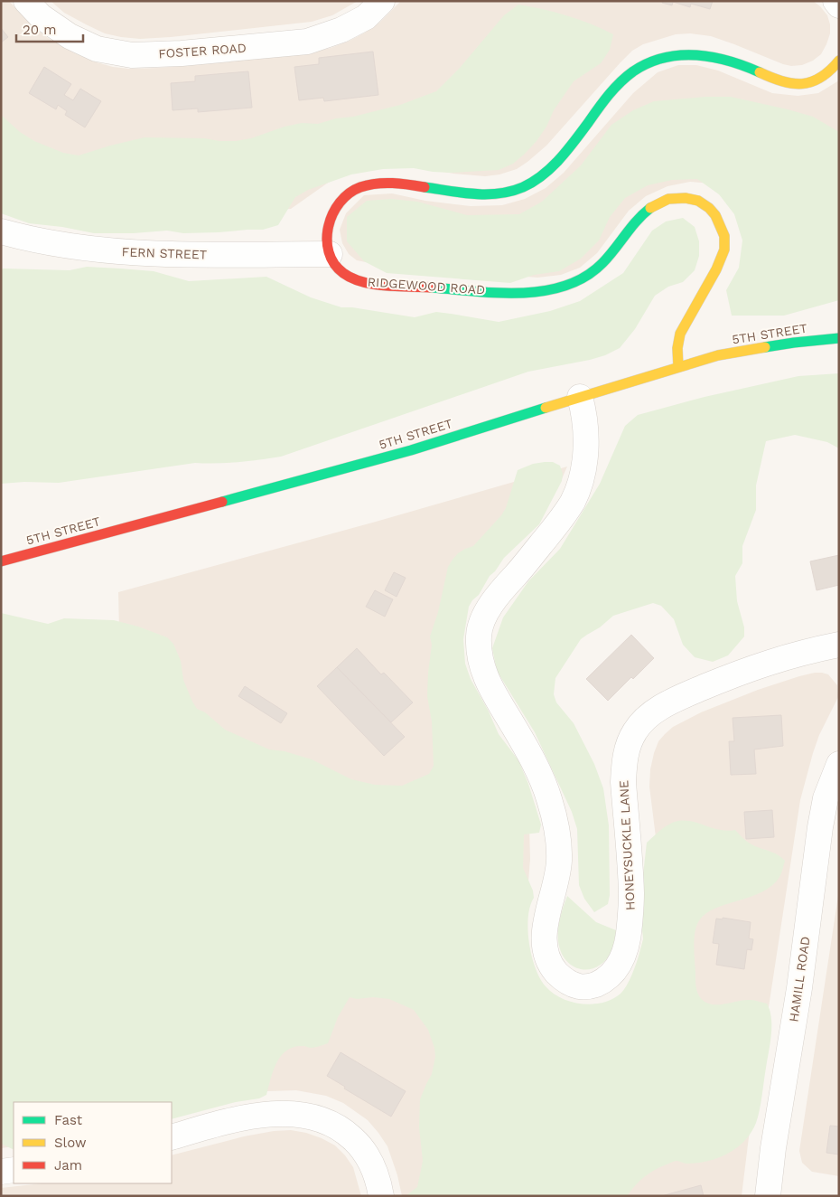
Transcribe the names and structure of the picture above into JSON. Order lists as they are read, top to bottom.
{
  "streets": {
    "street": [
      "FOSTER ROAD",
      "FERN STREET",
      "RIDGEWOOD ROAD",
      "5TH STREET",
      "HONEYSUCKLE LANE",
      "HAMILL ROAD"
    ]
  },
  "crossings": [
    ["FERN STREET", "RIDGEWOOD ROAD"],
    ["RIDGEWOOD ROAD", "5TH STREET"],
    ["5TH STREET", "HONEYSUCKLE LANE"]
  ],
  "legend": ["Fast", "Slow", "Jam"],
  "scale_bar": "20 m"
}
